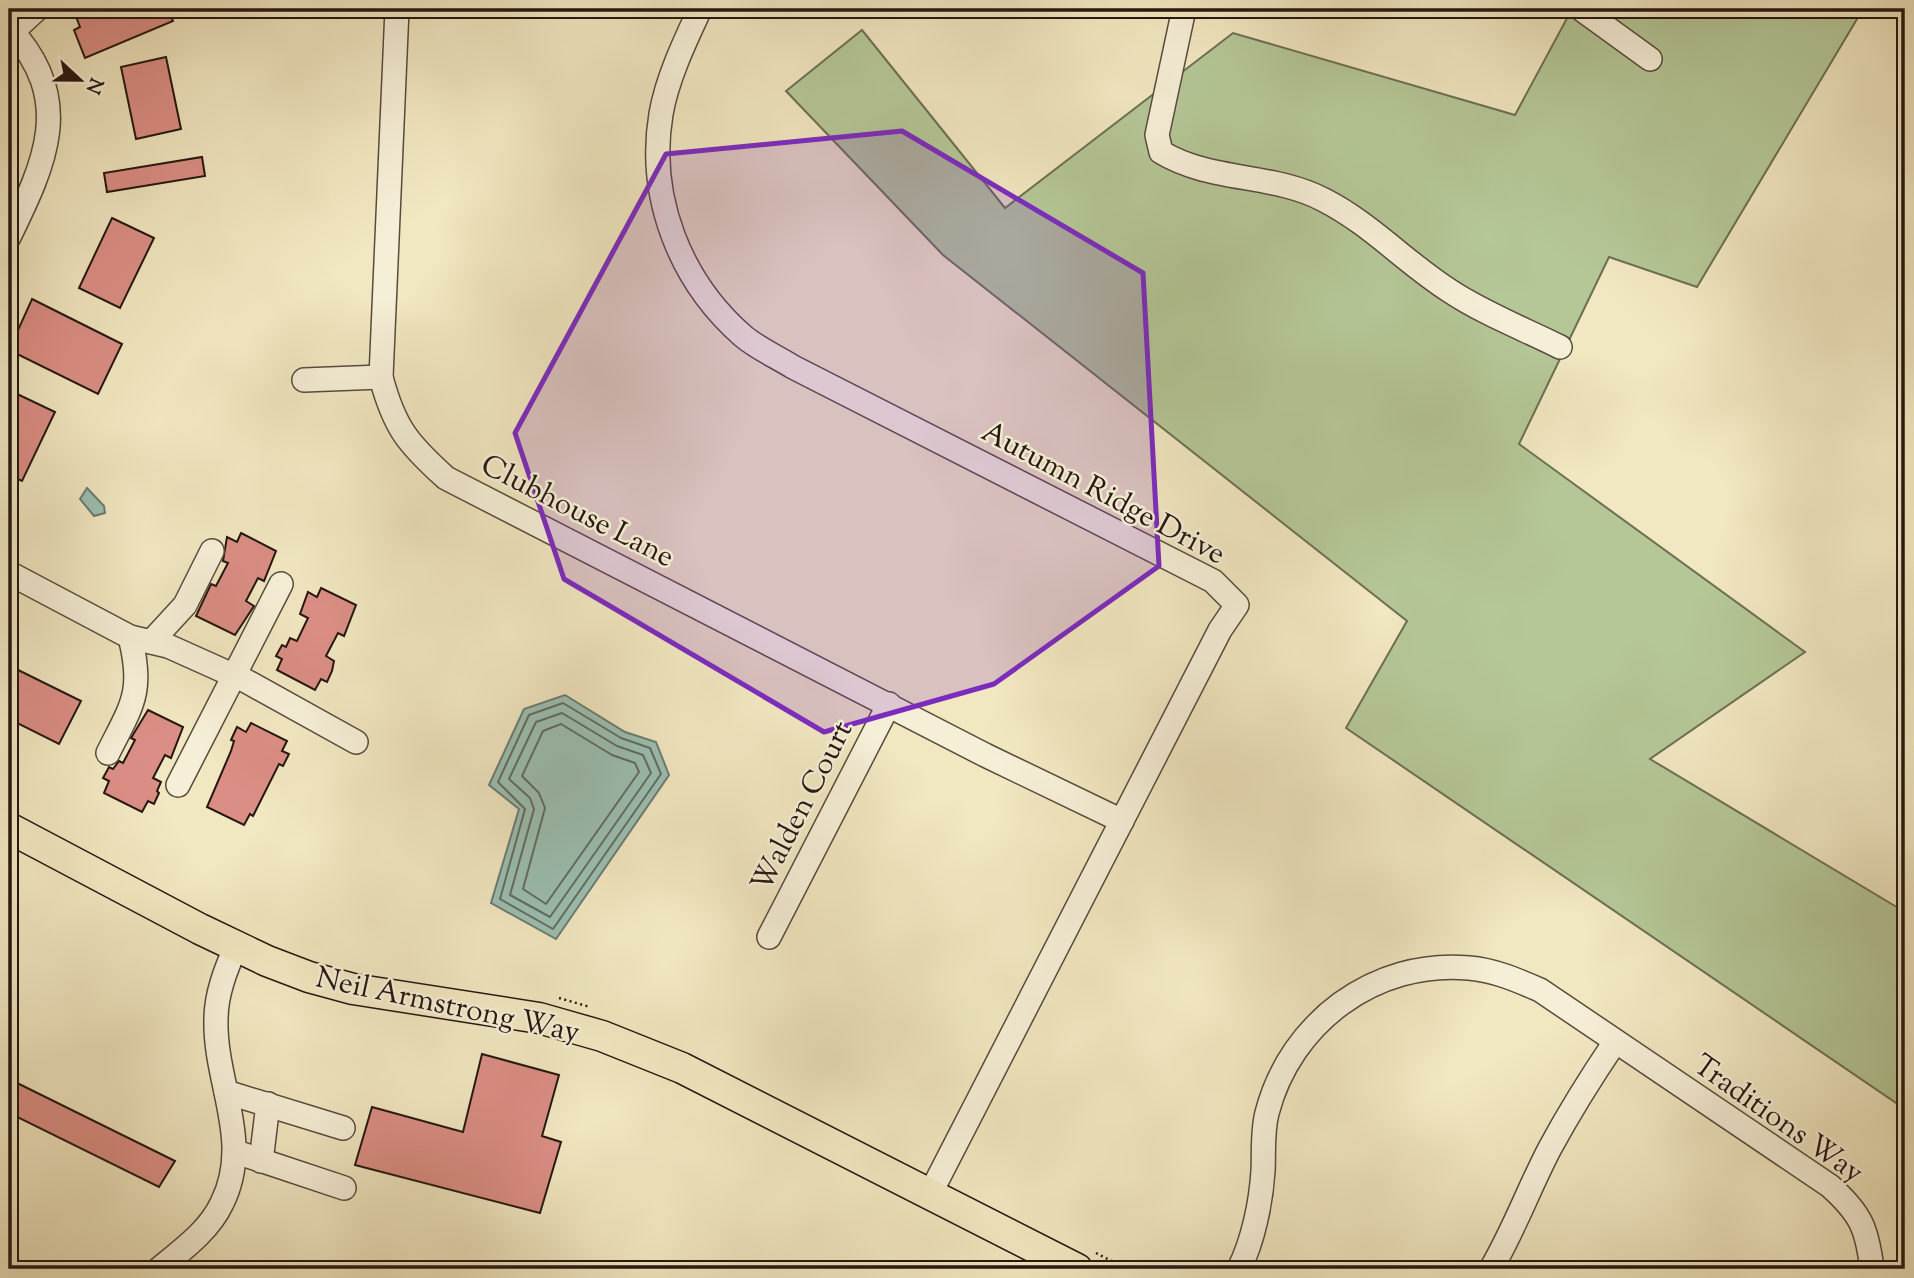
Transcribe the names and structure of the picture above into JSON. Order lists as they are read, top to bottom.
{
  "streets": {
    "main road": ["Neil Armstrong Way"],
    "street": [
      "Autumn Ridge Drive",
      "Clubhouse Lane",
      "Walden Court",
      "Traditions Way"
    ]
  },
  "crossings": [
    ["Autumn Ridge Drive", "Clubhouse Lane"],
    ["Autumn Ridge Drive", "Neil Armstrong Way"],
    ["Clubhouse Lane", "Walden Court"]
  ],
  "north": "right"
}
